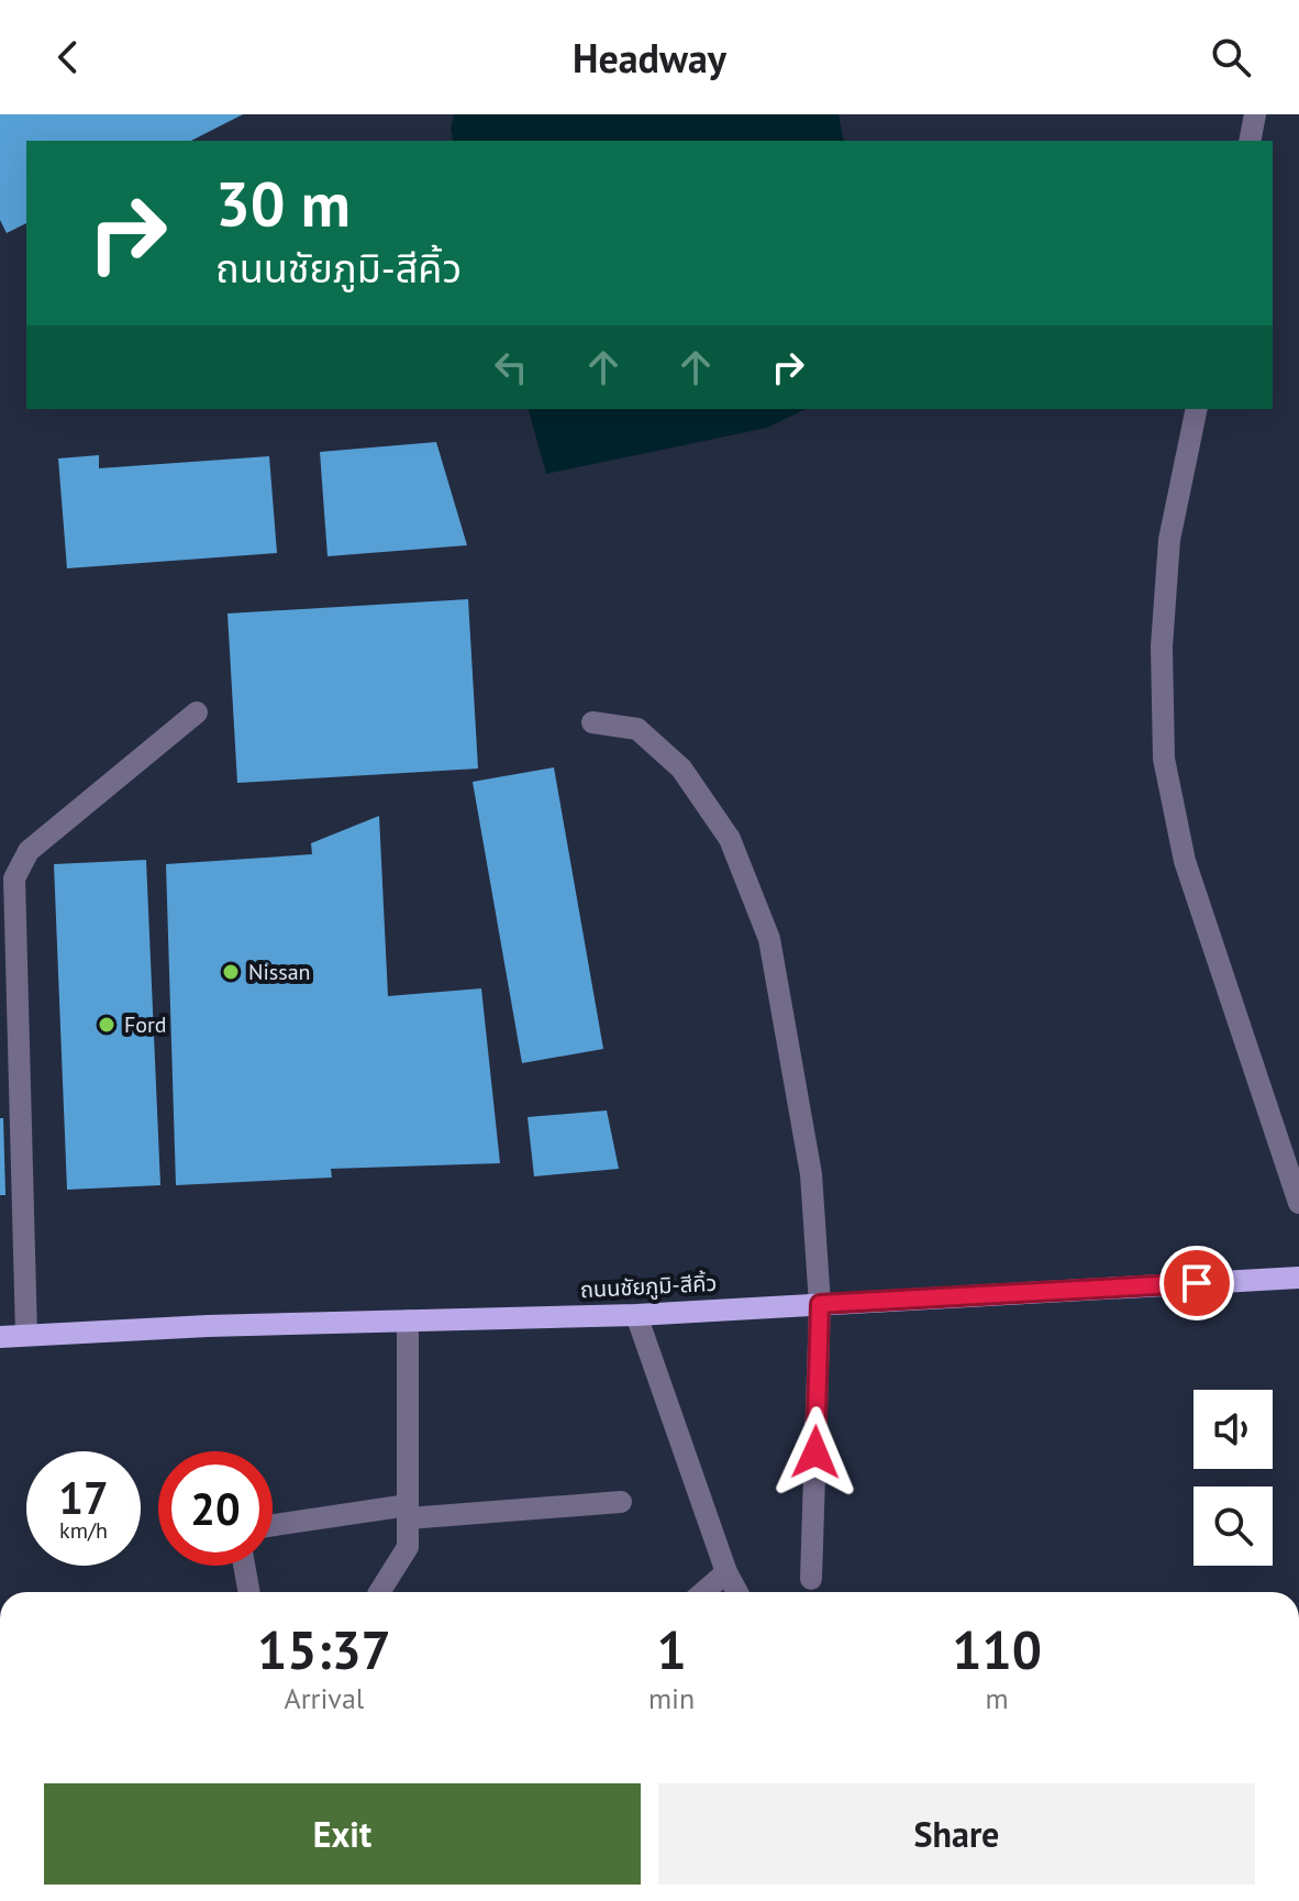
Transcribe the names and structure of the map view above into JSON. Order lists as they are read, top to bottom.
{
  "streets": {
    "main road": ["ถนนชัยภูมิ-สีคิ้ว"]
  },
  "places": ["Nissan", "Ford"],
  "page": {
    "header": "Headway",
    "turn": ["30 m", "ถนนชัยภูมิ-สีคิ้ว"],
    "speed": "17 km/h",
    "limit": "20",
    "eta": [
      "15:37",
      "Arrival",
      "1",
      "min",
      "110",
      "m"
    ],
    "buttons": ["Exit", "Share"]
  }
}
